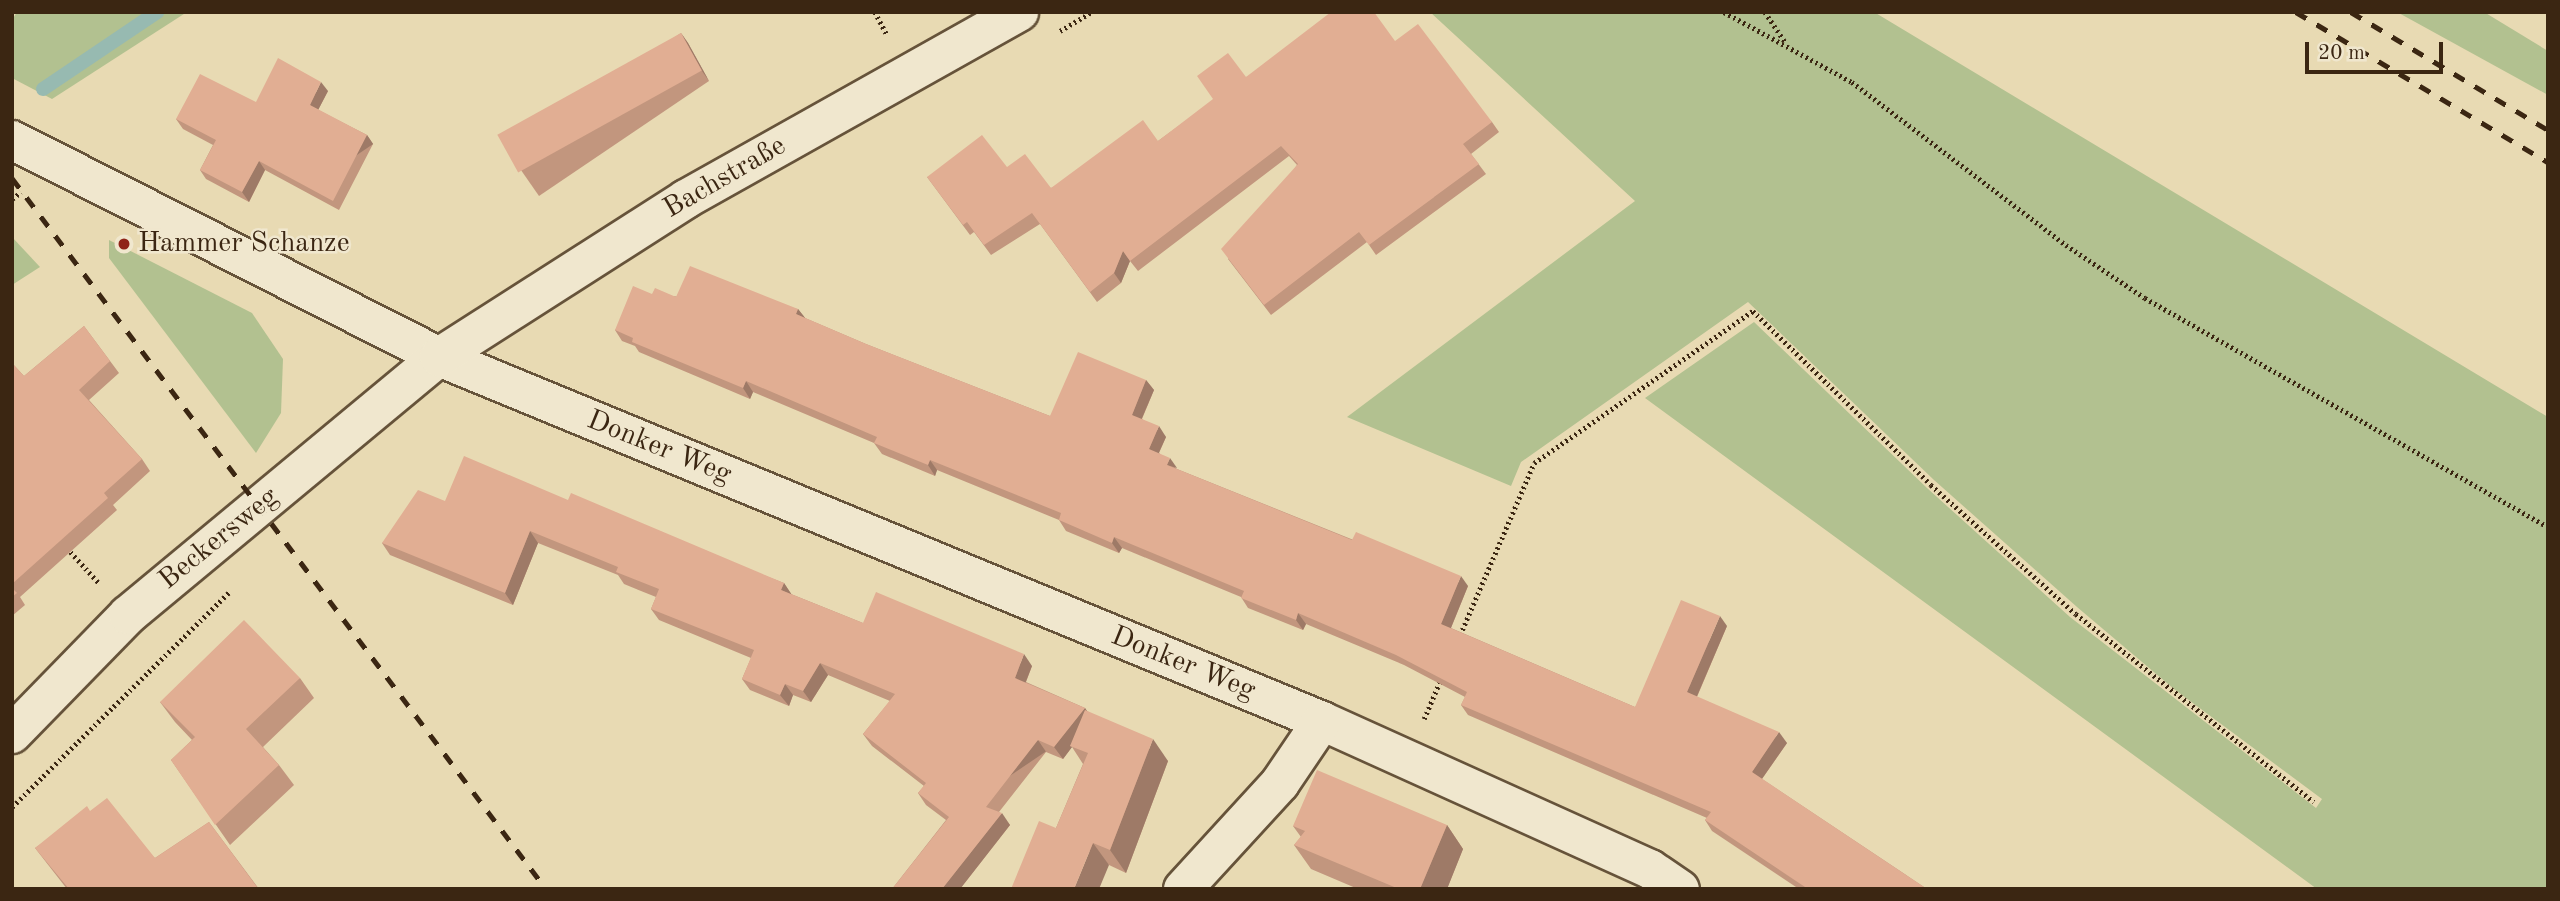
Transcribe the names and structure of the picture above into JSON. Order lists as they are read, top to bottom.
{
  "streets": {
    "street": ["Bachstraße", "Donker Weg", "Beckersweg"]
  },
  "crossings": [
    ["Bachstraße", "Donker Weg"],
    ["Bachstraße", "Beckersweg"],
    ["Donker Weg", "Beckersweg"]
  ],
  "places": ["Hammer Schanze"],
  "scale_bar": "20 m"
}
